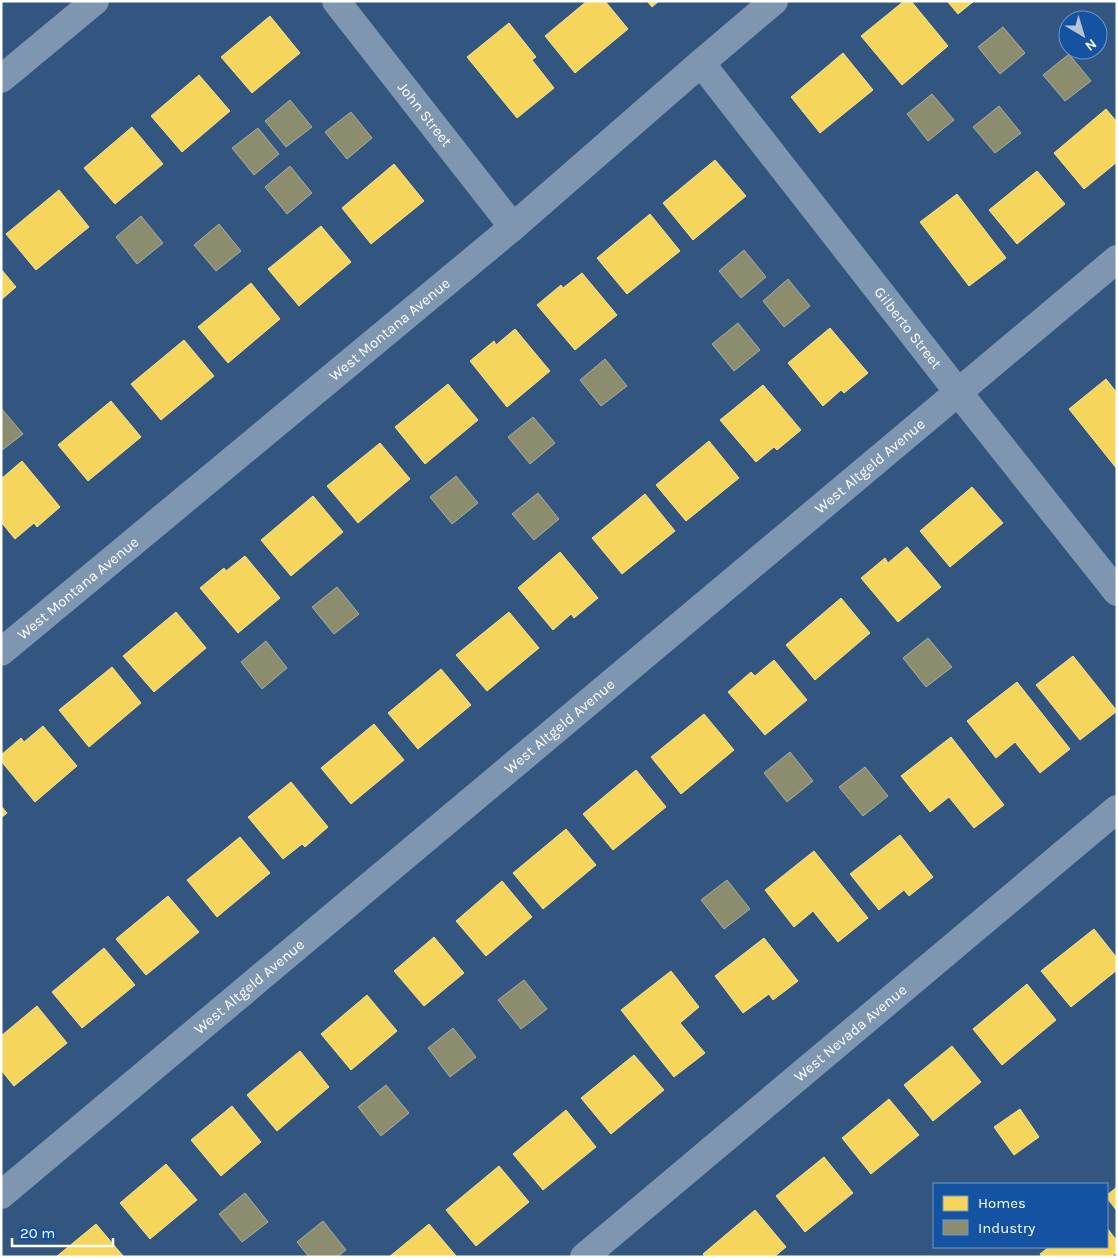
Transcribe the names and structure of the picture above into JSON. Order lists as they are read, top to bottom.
{
  "streets": {
    "street": [
      "John Street",
      "Gilberto Street",
      "West Montana Avenue",
      "West Altgeld Avenue",
      "West Nevada Avenue"
    ]
  },
  "crossings": [
    ["John Street", "West Montana Avenue"],
    ["Gilberto Street", "West Montana Avenue"],
    ["Gilberto Street", "West Altgeld Avenue"]
  ],
  "legend": ["Homes", "Industry"],
  "scale_bar": "20 m",
  "north": "bottom right"
}
